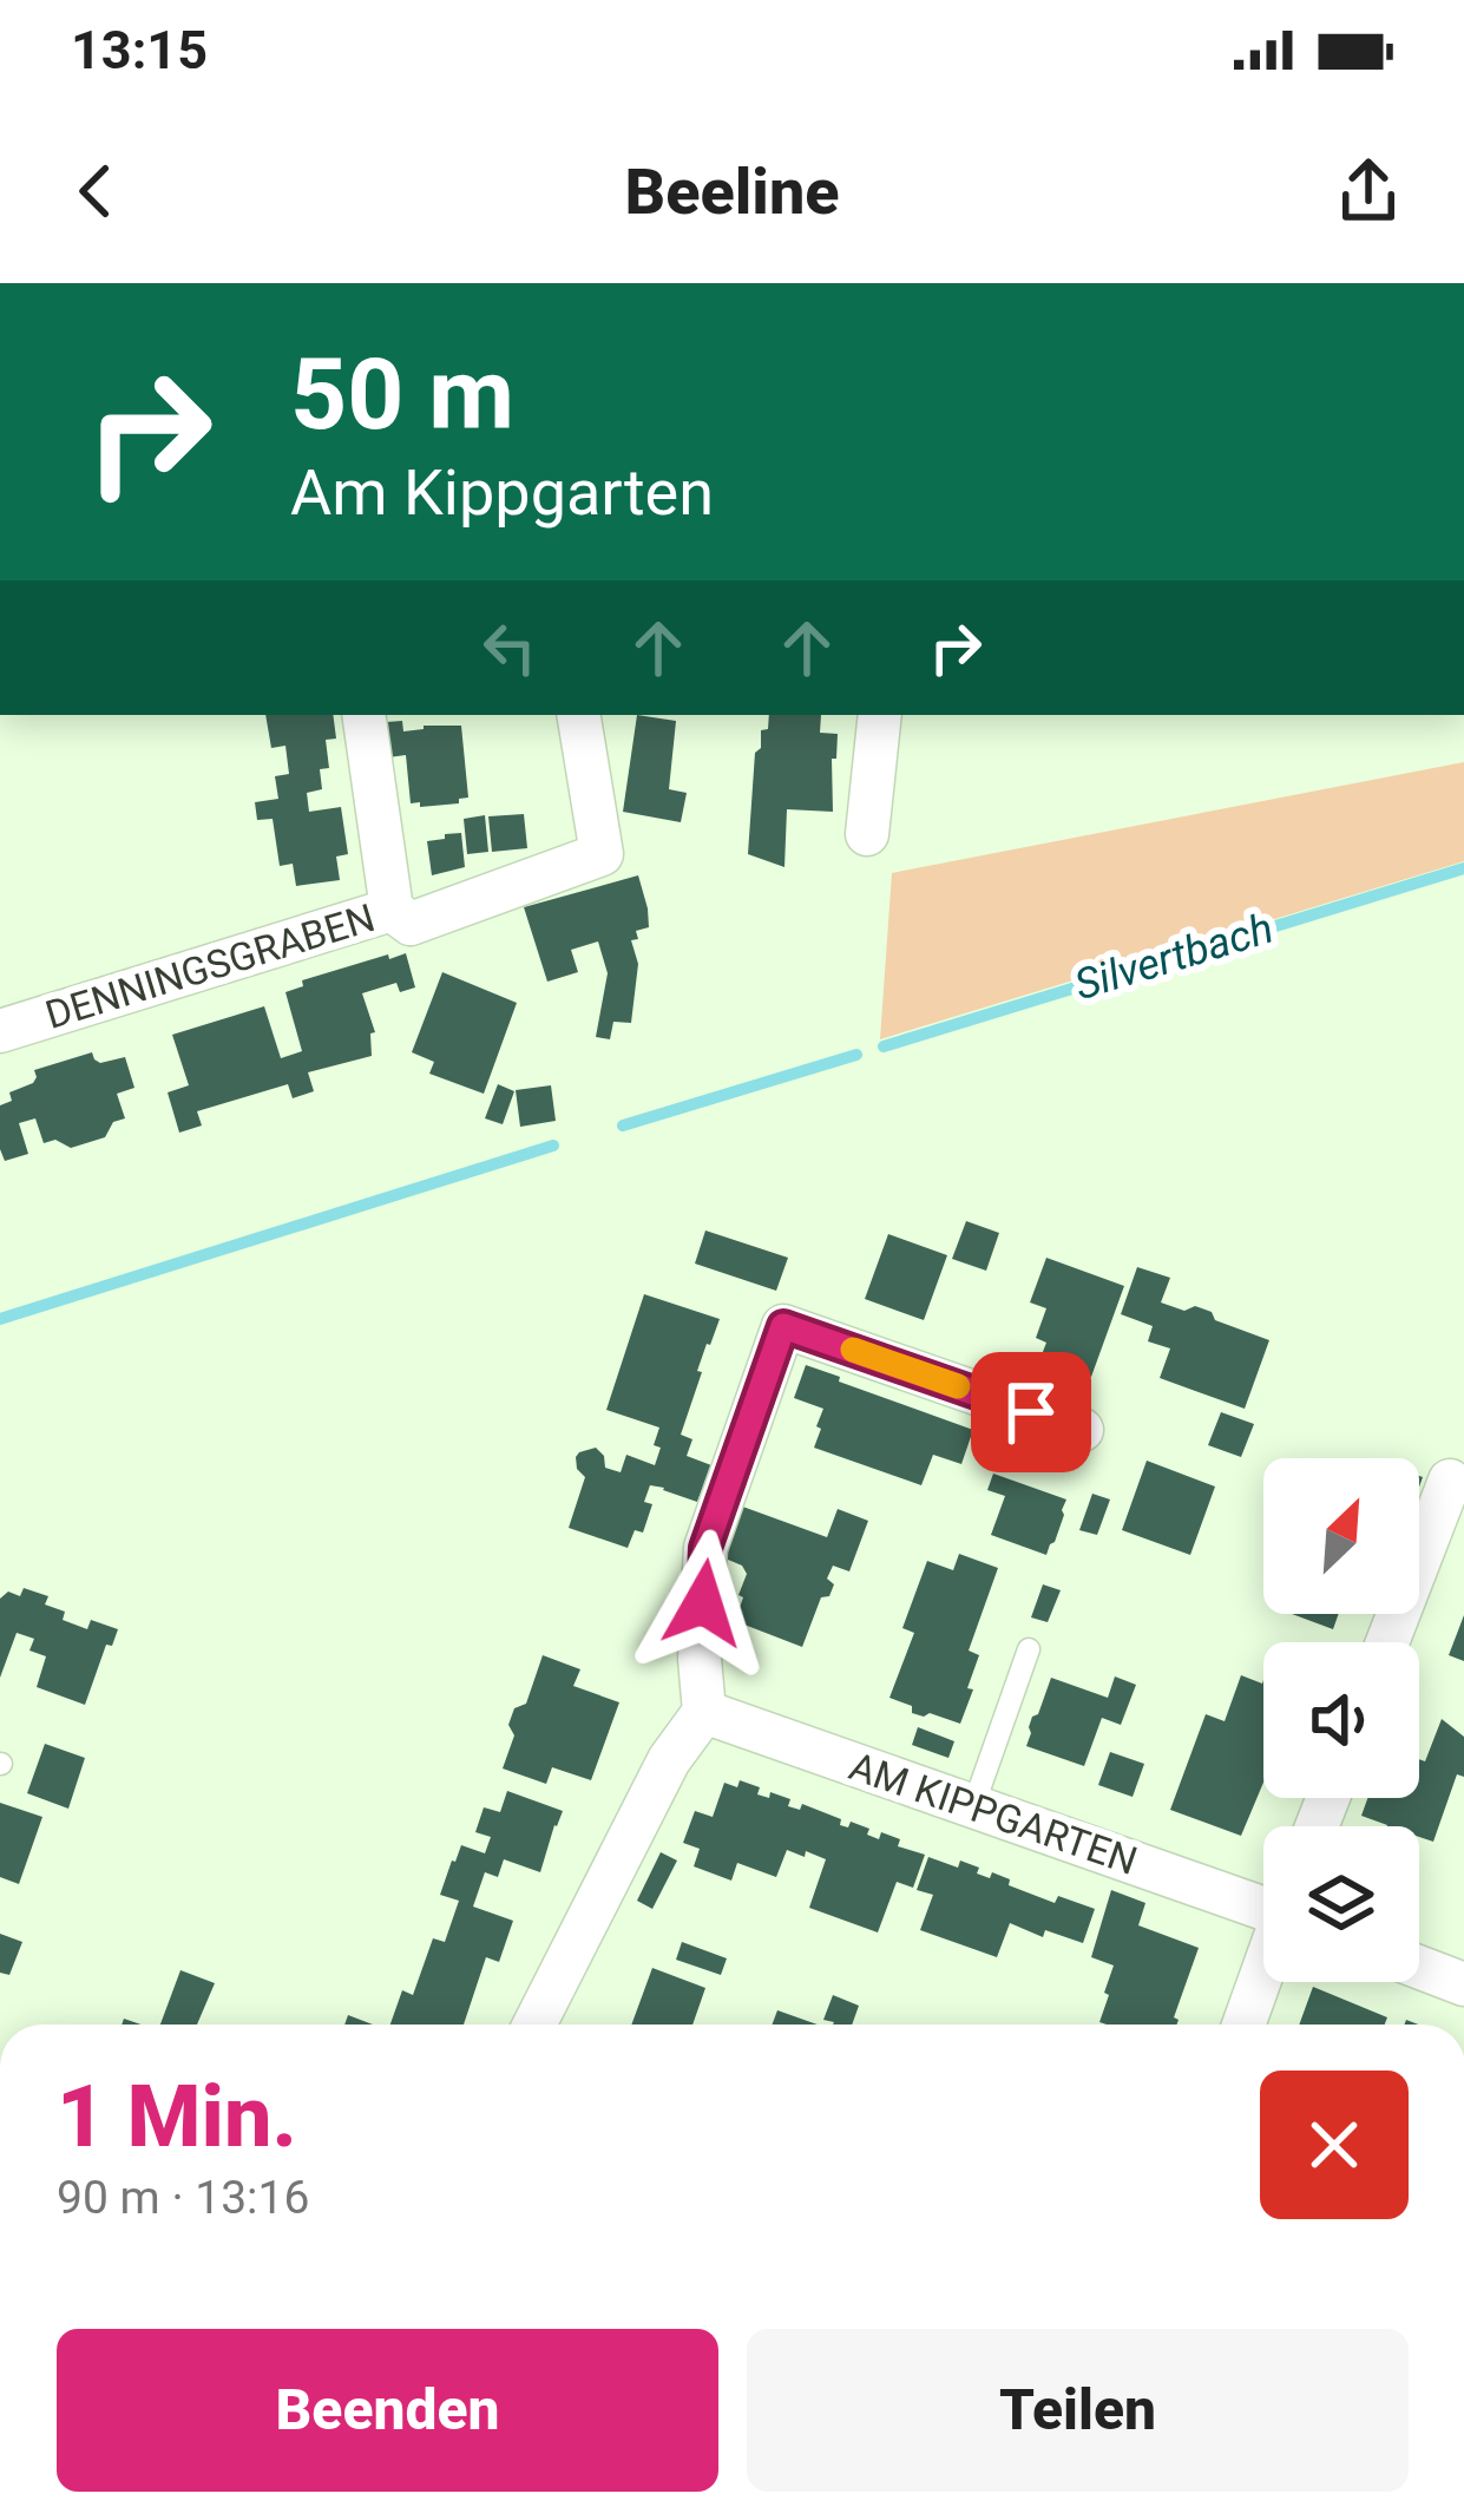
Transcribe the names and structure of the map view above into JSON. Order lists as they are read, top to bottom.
{
  "streets": {
    "street": ["DENNINGSGRABEN", "AM KIPPGARTEN"]
  },
  "water": ["Silvertbach"],
  "north": "top right",
  "page": {
    "status": "13:15",
    "header": "Beeline",
    "turn": ["50 m", "Am Kippgarten"],
    "heading": ["1 Min.", "90 m · 13:16"],
    "buttons": ["Beenden", "Teilen"]
  }
}
